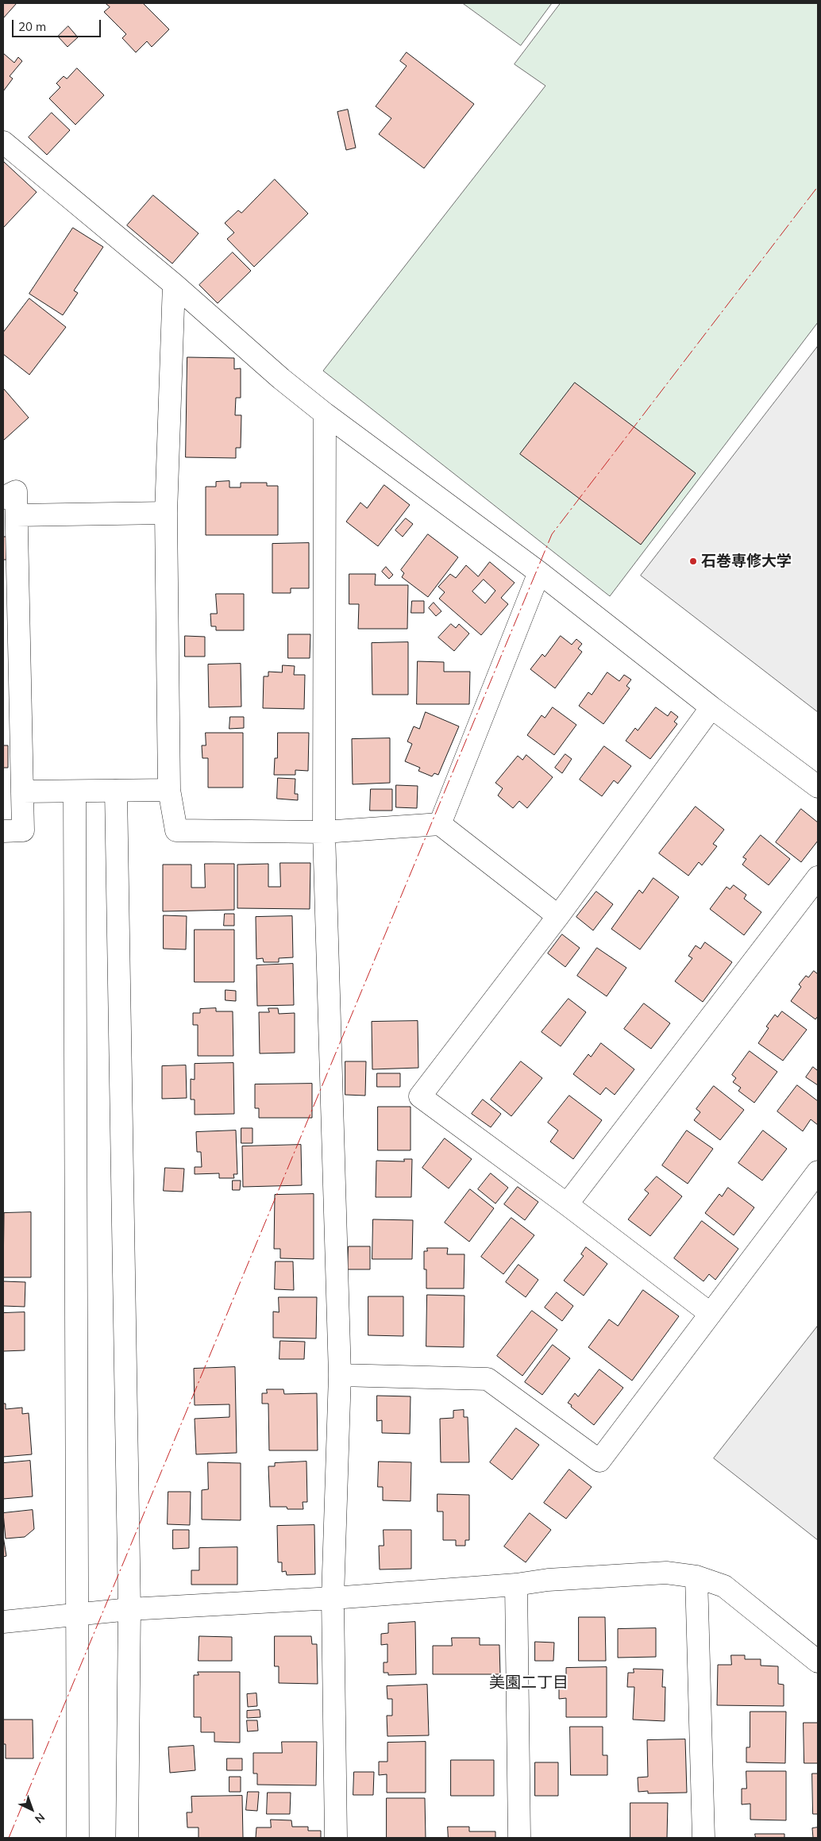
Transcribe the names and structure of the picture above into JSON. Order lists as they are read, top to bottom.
{
  "districts": ["美園二丁目"],
  "places": ["石巻専修大学"],
  "scale_bar": "20 m",
  "north": "bottom right"
}
